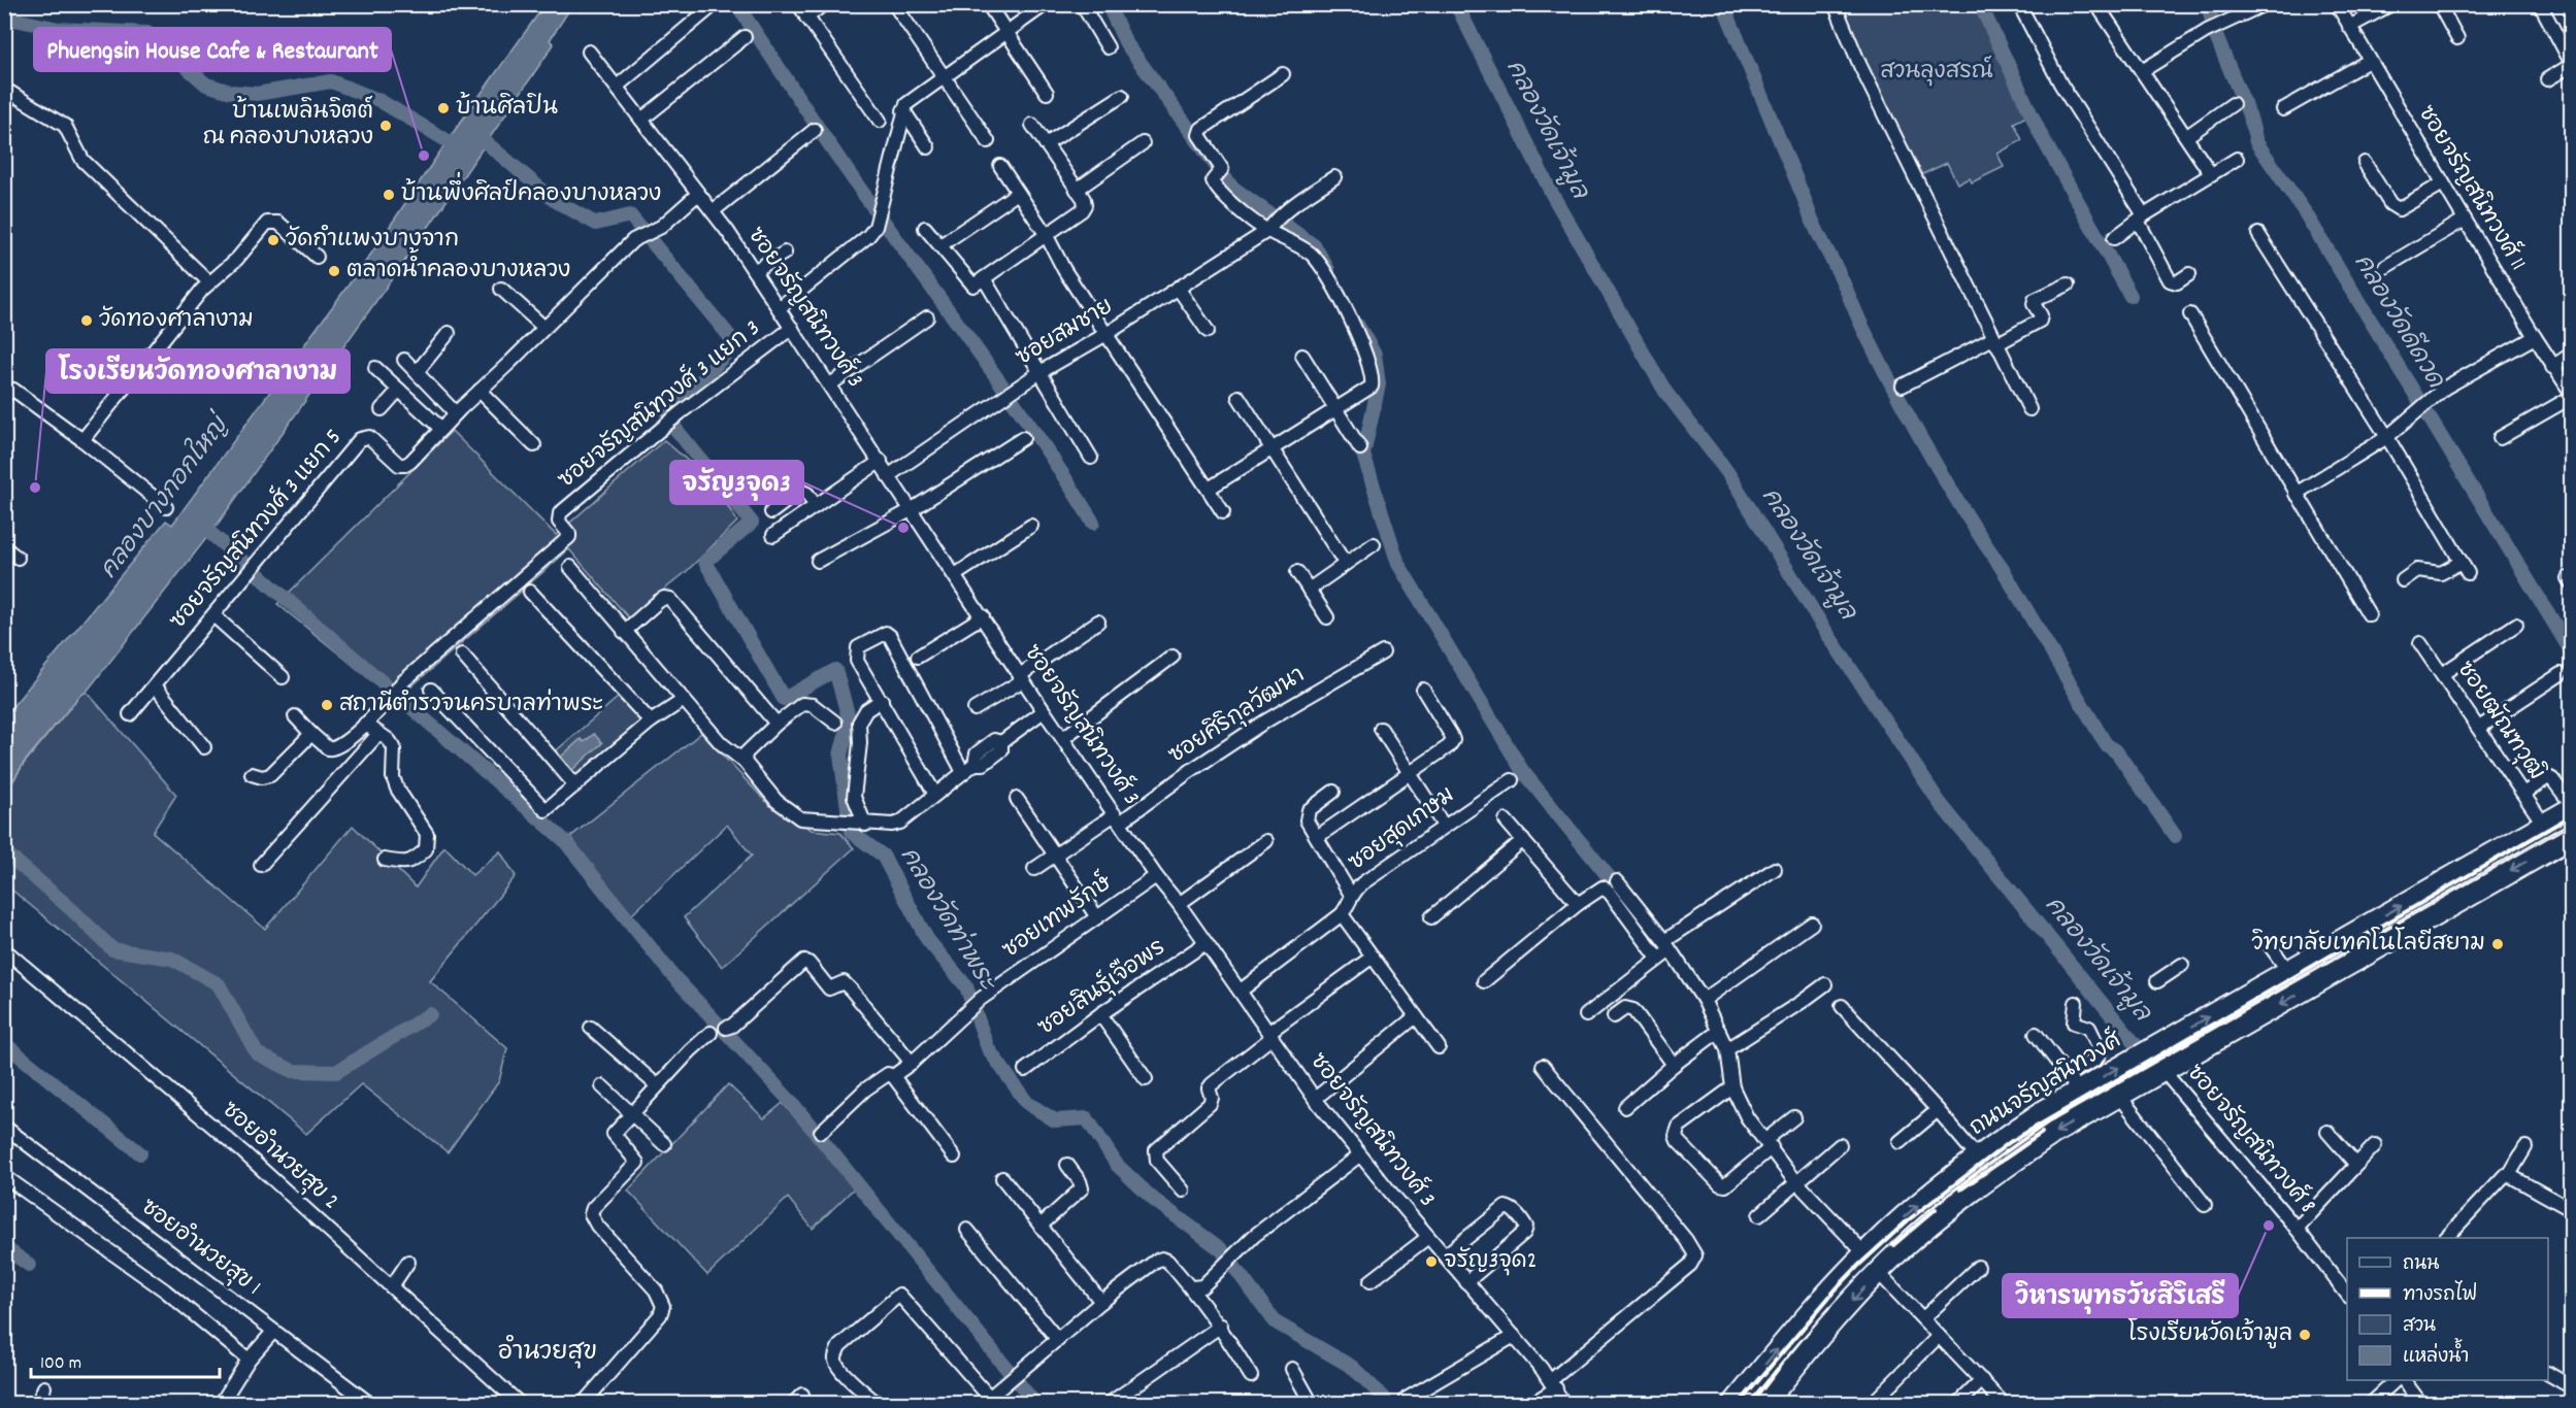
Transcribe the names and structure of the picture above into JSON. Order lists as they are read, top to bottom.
{
  "streets": {
    "main road": ["ถนนจรัญสนิทวงศ์"],
    "street": [
      "ซอยจรัญสนิทวงศ์ 11",
      "ซอยจรัญสนิทวงศ์ 3",
      "ซอยสมชาย",
      "ซอยจรัญสนิทวงศ์ 3 แยก 3",
      "ซอยจรัญสนิทวงศ์ 3 แยก 5",
      "ซอยศิริกุลวัฒนา",
      "ซอยฒัณฑวุฒิ",
      "ซอยสุดเกษม",
      "ซอยเทพรักษ์",
      "ซอยสินธุ์เจือพร",
      "ซอยจรัญสนิทวงศ์ 8",
      "ซอยอำนวยสุข 2",
      "ซอยอำนวยสุข 1"
    ]
  },
  "crossings": [
    ["ซอยจรัญสนิทวงศ์ 3", "ซอยสมชาย"],
    ["ซอยจรัญสนิทวงศ์ 3", "ซอยจรัญสนิทวงศ์ 3 แยก 3"],
    ["ซอยจรัญสนิทวงศ์ 3", "ซอยจรัญสนิทวงศ์ 3 แยก 5"],
    ["ซอยจรัญสนิทวงศ์ 3", "ซอยศิริกุลวัฒนา"],
    ["ซอยจรัญสนิทวงศ์ 3", "ซอยสุดเกษม"],
    ["ซอยจรัญสนิทวงศ์ 3", "ซอยเทพรักษ์"],
    ["ซอยจรัญสนิทวงศ์ 3", "ซอยสินธุ์เจือพร"],
    ["ซอยฒัณฑวุฒิ", "ถนนจรัญสนิทวงศ์"],
    ["ถนนจรัญสนิทวงศ์", "ซอยจรัญสนิทวงศ์ 8"]
  ],
  "districts": ["อำนวยสุข"],
  "water": [
    "คลองวัดเจ้ามูล",
    "คลองวัดดีดวด",
    "คลองบางกอกใหญ่",
    "คลองวัดท่าพระ"
  ],
  "parks": ["สวนลุงสรณ์"],
  "places": [
    "บ้านศิลปิน",
    "บ้านเพลินจิตต์ ณ คลองบางหลวง",
    "Phuengsin House Cafe & Restaurant",
    "บ้านพึ่งศิลป์คลองบางหลวง",
    "วัดกำแพงบางจาก",
    "ตลาดน้ำคลองบางหลวง",
    "วัดทองศาลางาม",
    "โรงเรียนวัดทองศาลางาม",
    "จรัญ3จุด3",
    "สถานีตำรวจนครบาลท่าพระ",
    "วิทยาลัยเทคโนโลยีสยาม",
    "วิหารพุทธวัชสิริเสรี",
    "จรัญ3จุด2",
    "โรงเรียนวัดเจ้ามูล"
  ],
  "legend": [
    "ถนน",
    "ทางรถไฟ",
    "สวน",
    "แหล่งน้ำ"
  ],
  "scale_bar": "100 m"
}
